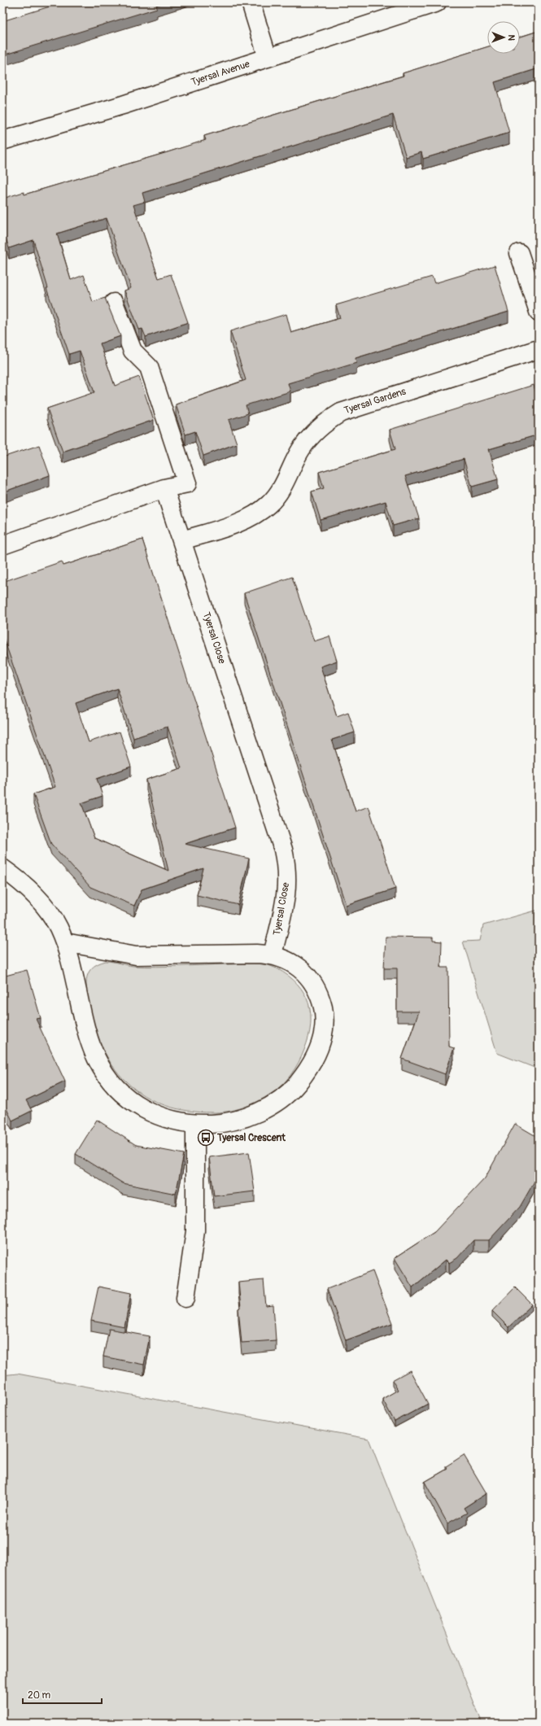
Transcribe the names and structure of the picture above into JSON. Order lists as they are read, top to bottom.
{
  "streets": {
    "street": ["Tyersal Avenue", "Tyersal Gardens", "Tyersal Close"]
  },
  "crossings": [
    ["Tyersal Gardens", "Tyersal Close"]
  ],
  "places": {
    "bus stop": ["Tyersal Crescent"]
  },
  "scale_bar": "20 m",
  "north": "right"
}
